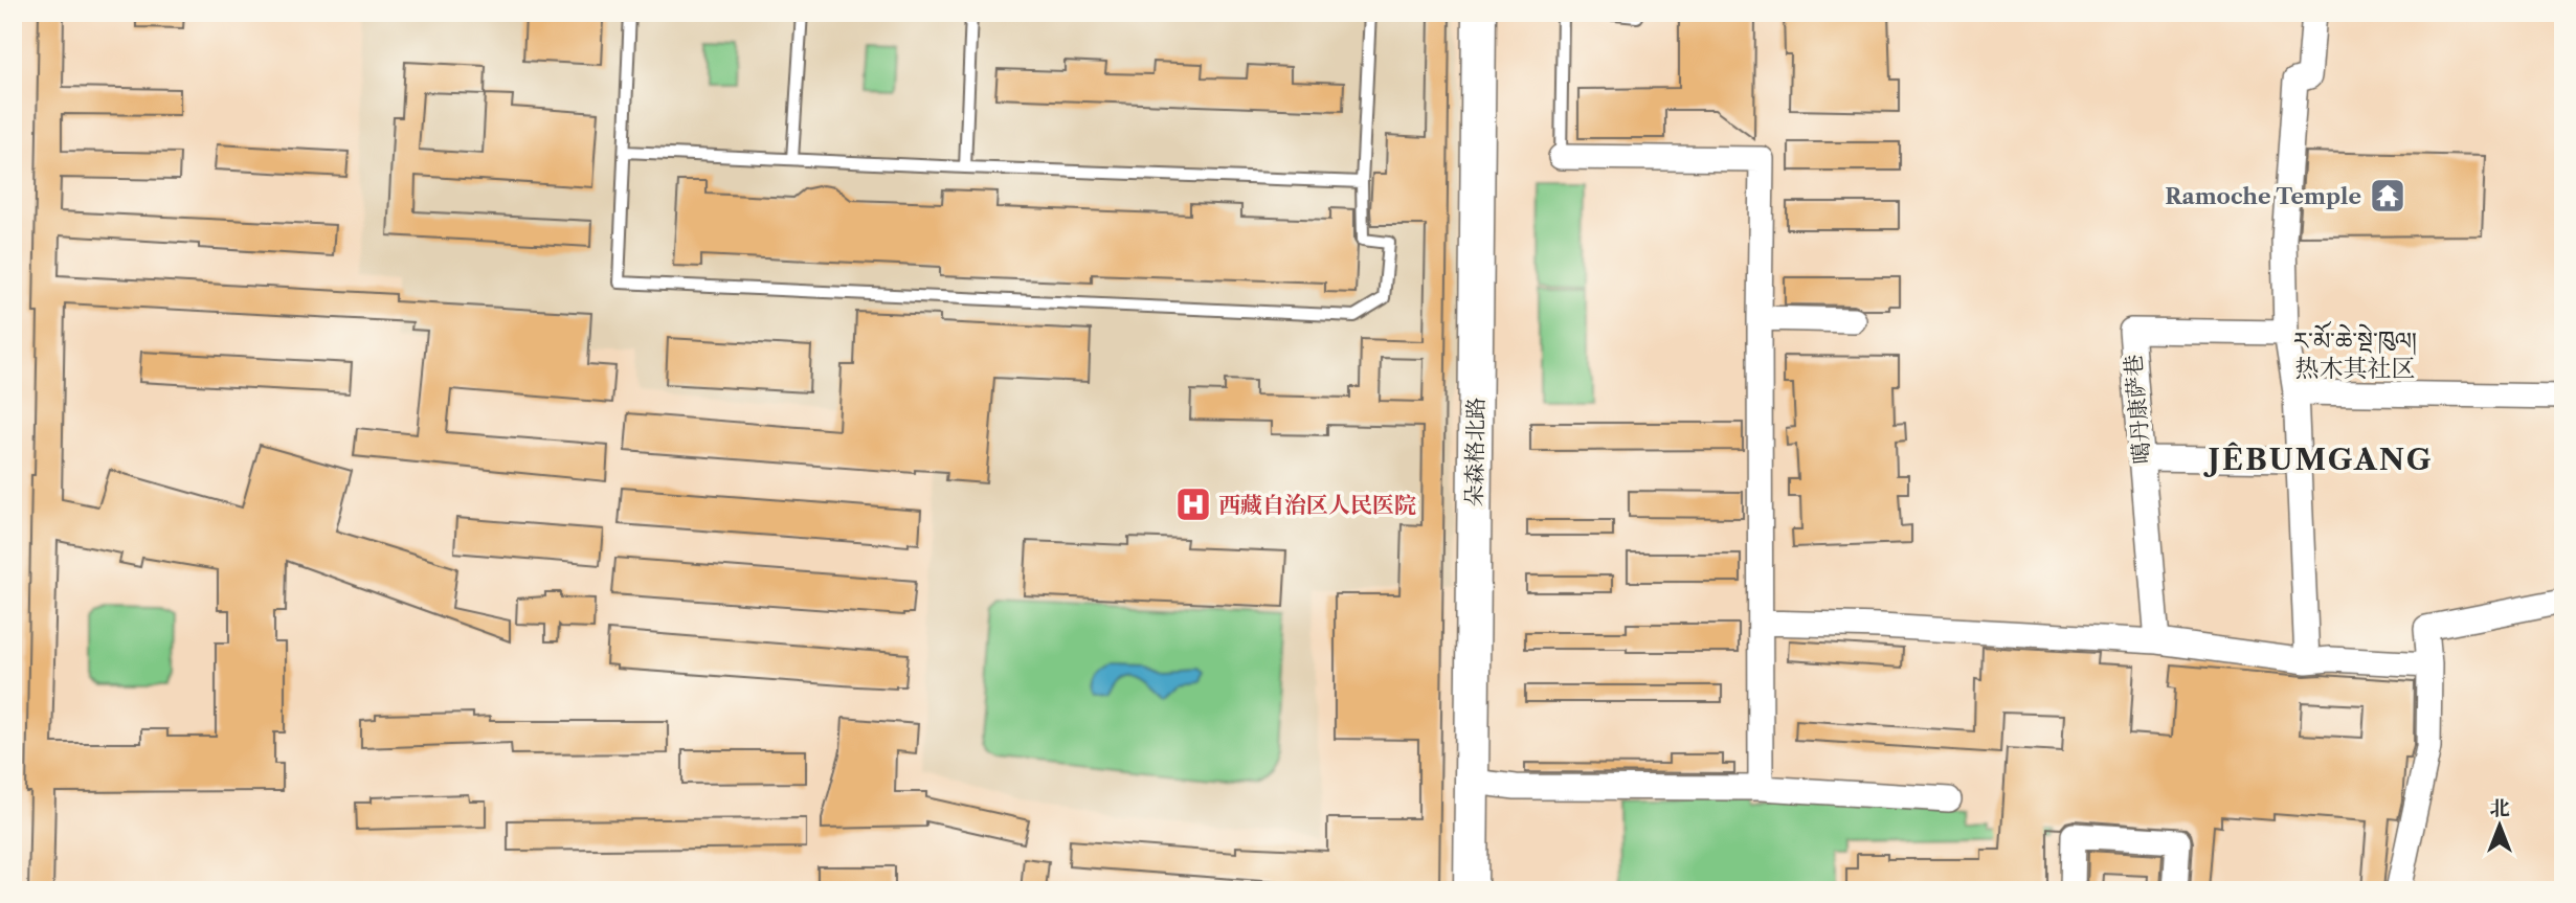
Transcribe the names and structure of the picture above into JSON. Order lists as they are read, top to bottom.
{
  "streets": {
    "street": ["噶丹康萨巷", "朵森格北路"]
  },
  "districts": ["ར་མོ་ཆེ་སྡེ་ཁུལ། 热木其社区", "JÊBUMGANG"],
  "places": {
    "temple": ["Ramoche Temple"],
    "hospital": ["西藏自治区人民医院"]
  },
  "north": "top"
}
